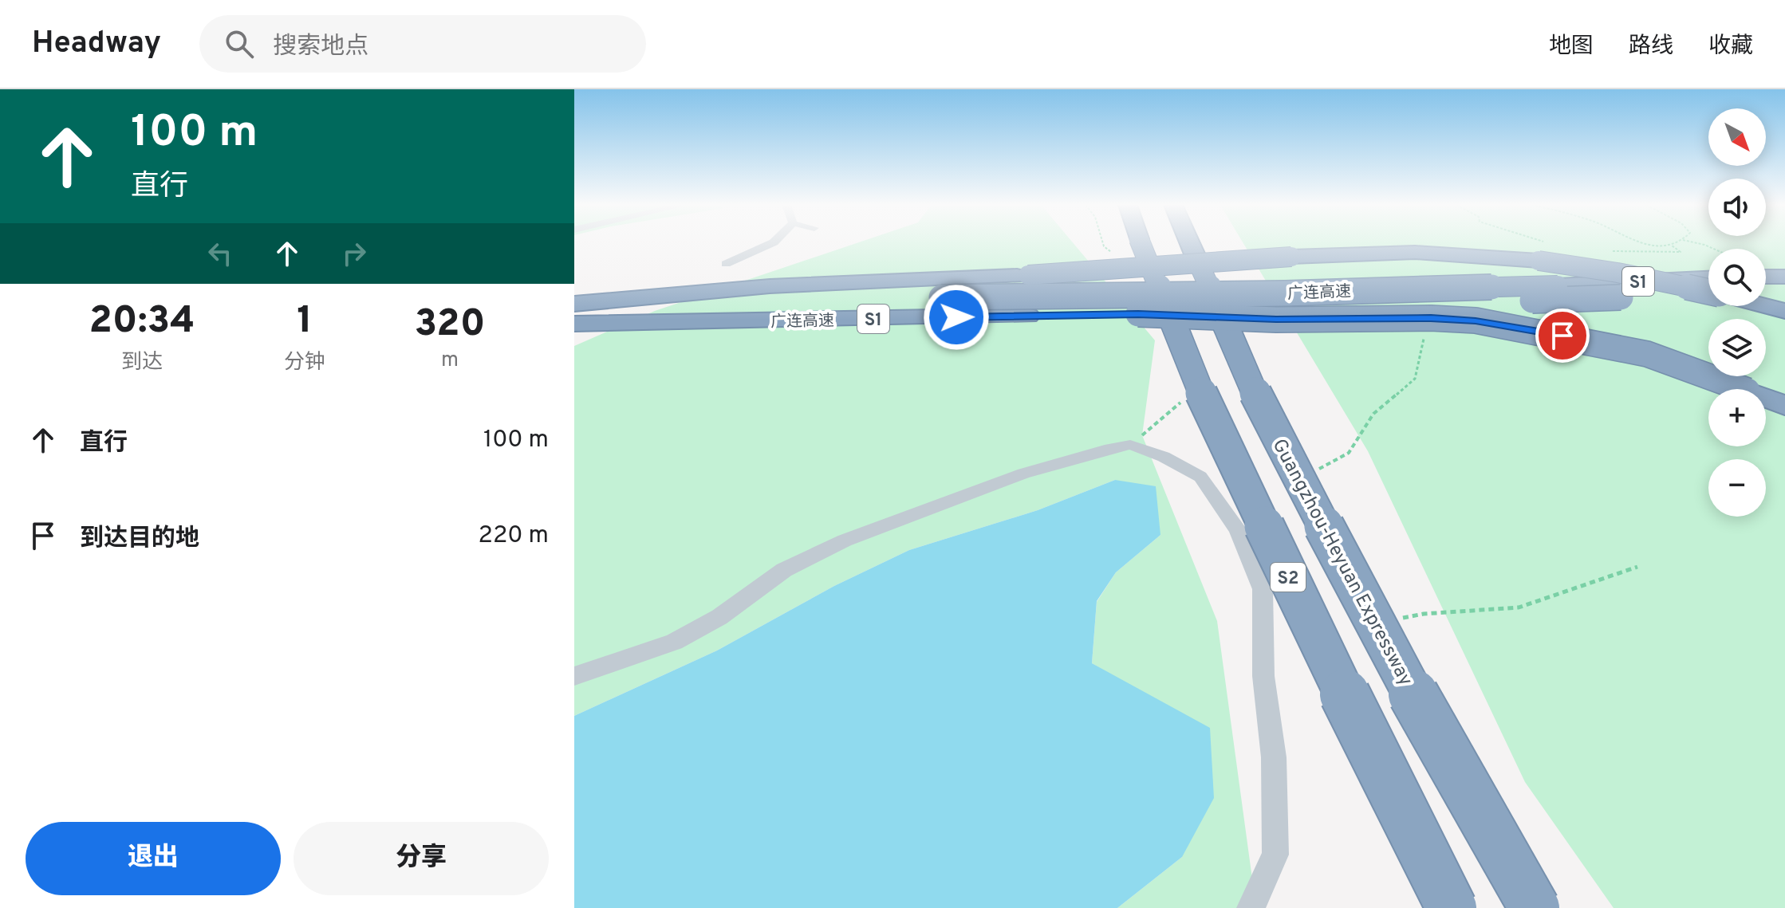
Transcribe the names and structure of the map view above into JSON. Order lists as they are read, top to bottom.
{
  "streets": {
    "highway": [
      "S1",
      "广连高速",
      "Guangzhou-Heyuan Expressway",
      "S2"
    ]
  },
  "north": "bottom right",
  "page": {
    "header": "Headway",
    "search": "搜索地点",
    "nav": ["地图", "路线", "收藏"],
    "turn": ["100 m", "直行"],
    "map_buttons": ["+", "−"],
    "eta": [
      "20:34",
      "到达",
      "1",
      "分钟",
      "320",
      "m"
    ],
    "list": [
      {
        "name": "直行",
        "value": "100 m"
      },
      {
        "name": "到达目的地",
        "value": "220 m"
      }
    ],
    "buttons": ["退出", "分享"]
  }
}
